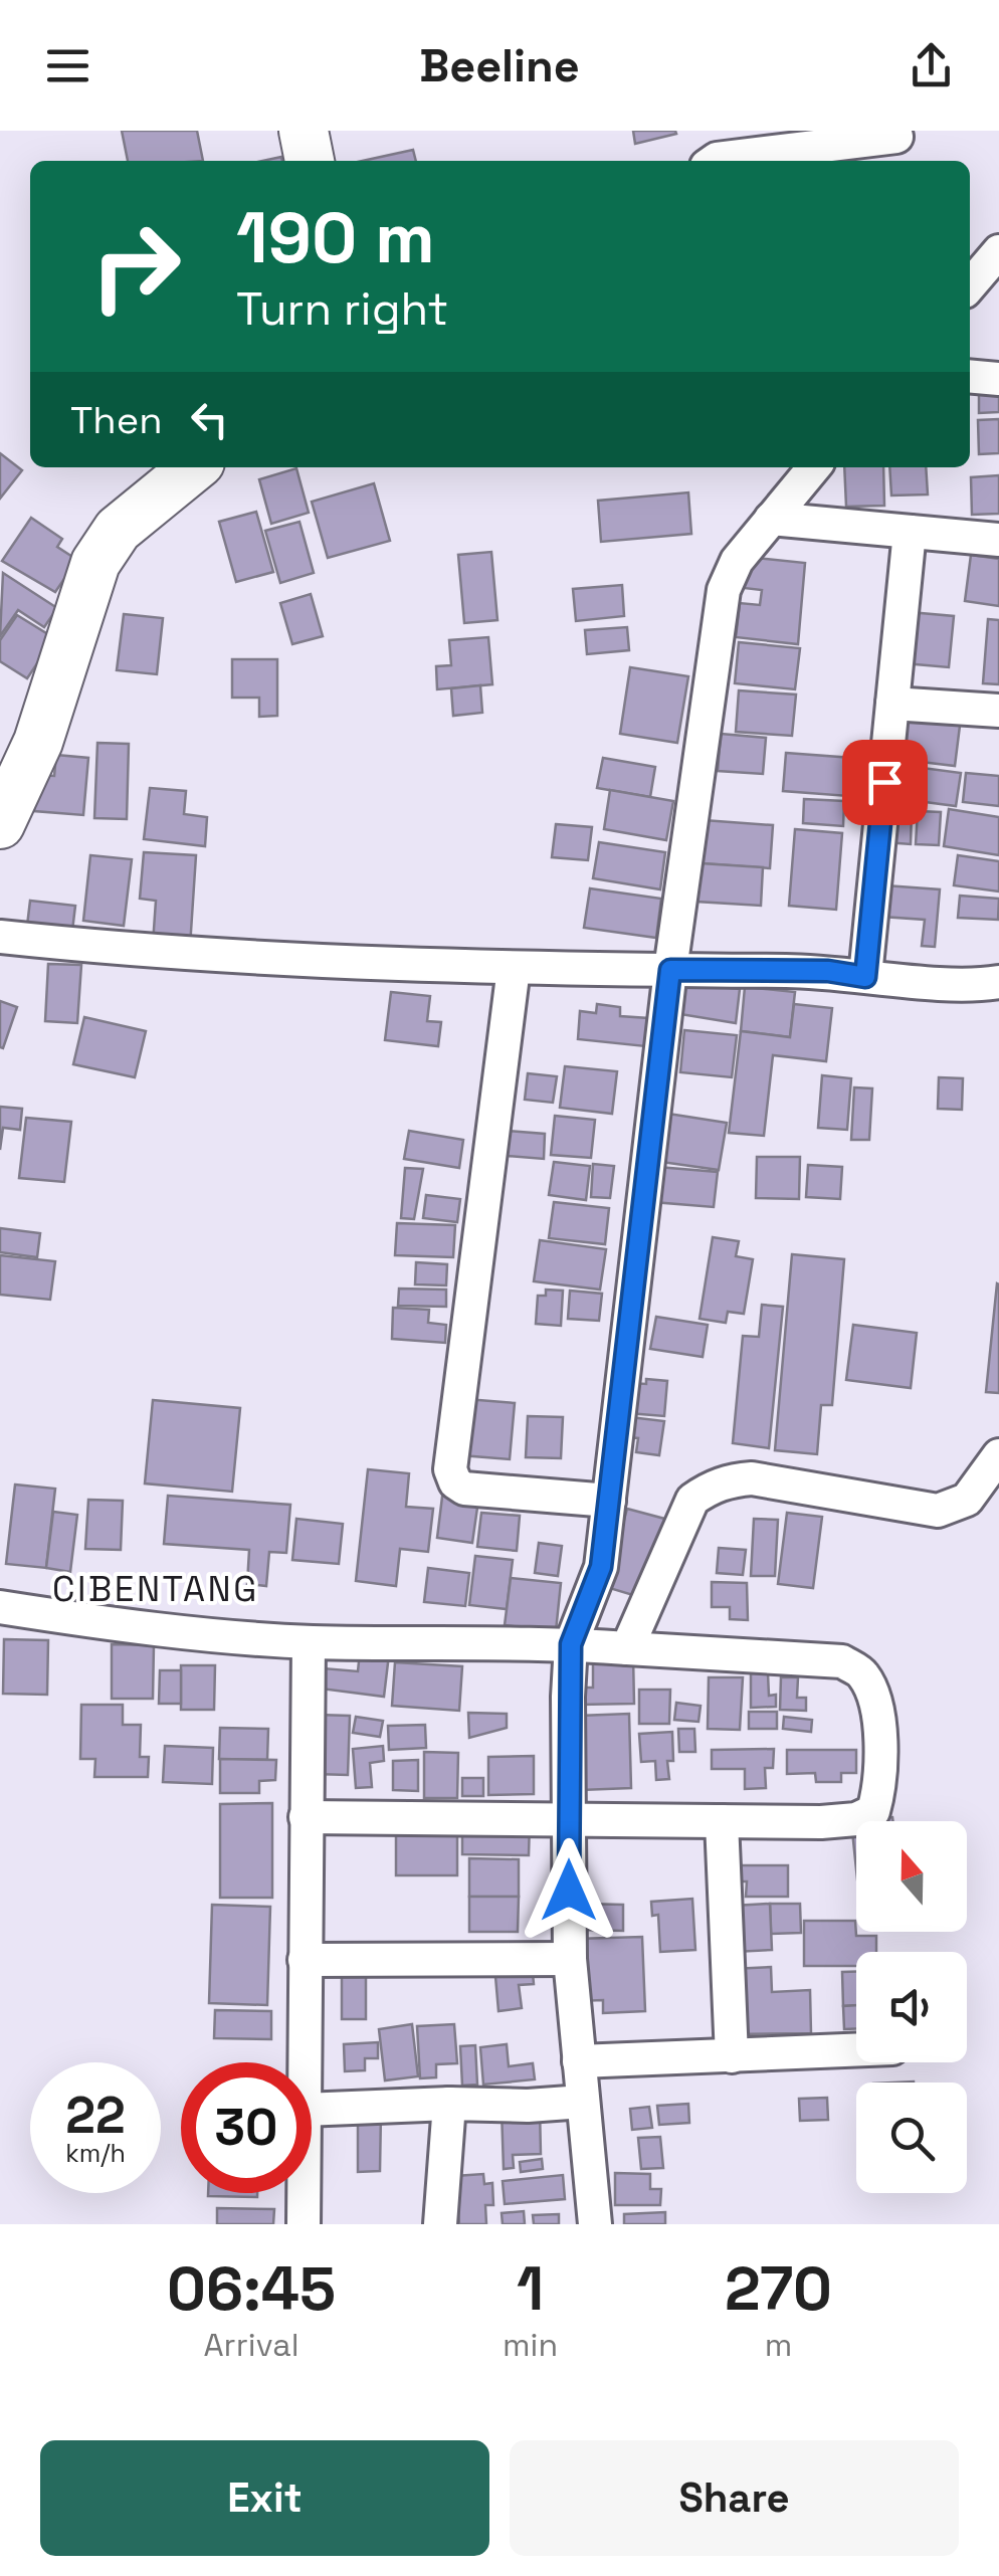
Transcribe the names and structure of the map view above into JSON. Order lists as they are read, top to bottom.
{
  "districts": ["CIBENTANG"],
  "north": "top",
  "page": {
    "header": "Beeline",
    "turn": ["190 m", "Turn right"],
    "then": "Then",
    "speed": "22 km/h",
    "limit": "30",
    "eta": [
      "06:45",
      "Arrival",
      "1",
      "min",
      "270",
      "m"
    ],
    "buttons": ["Exit", "Share"]
  }
}
